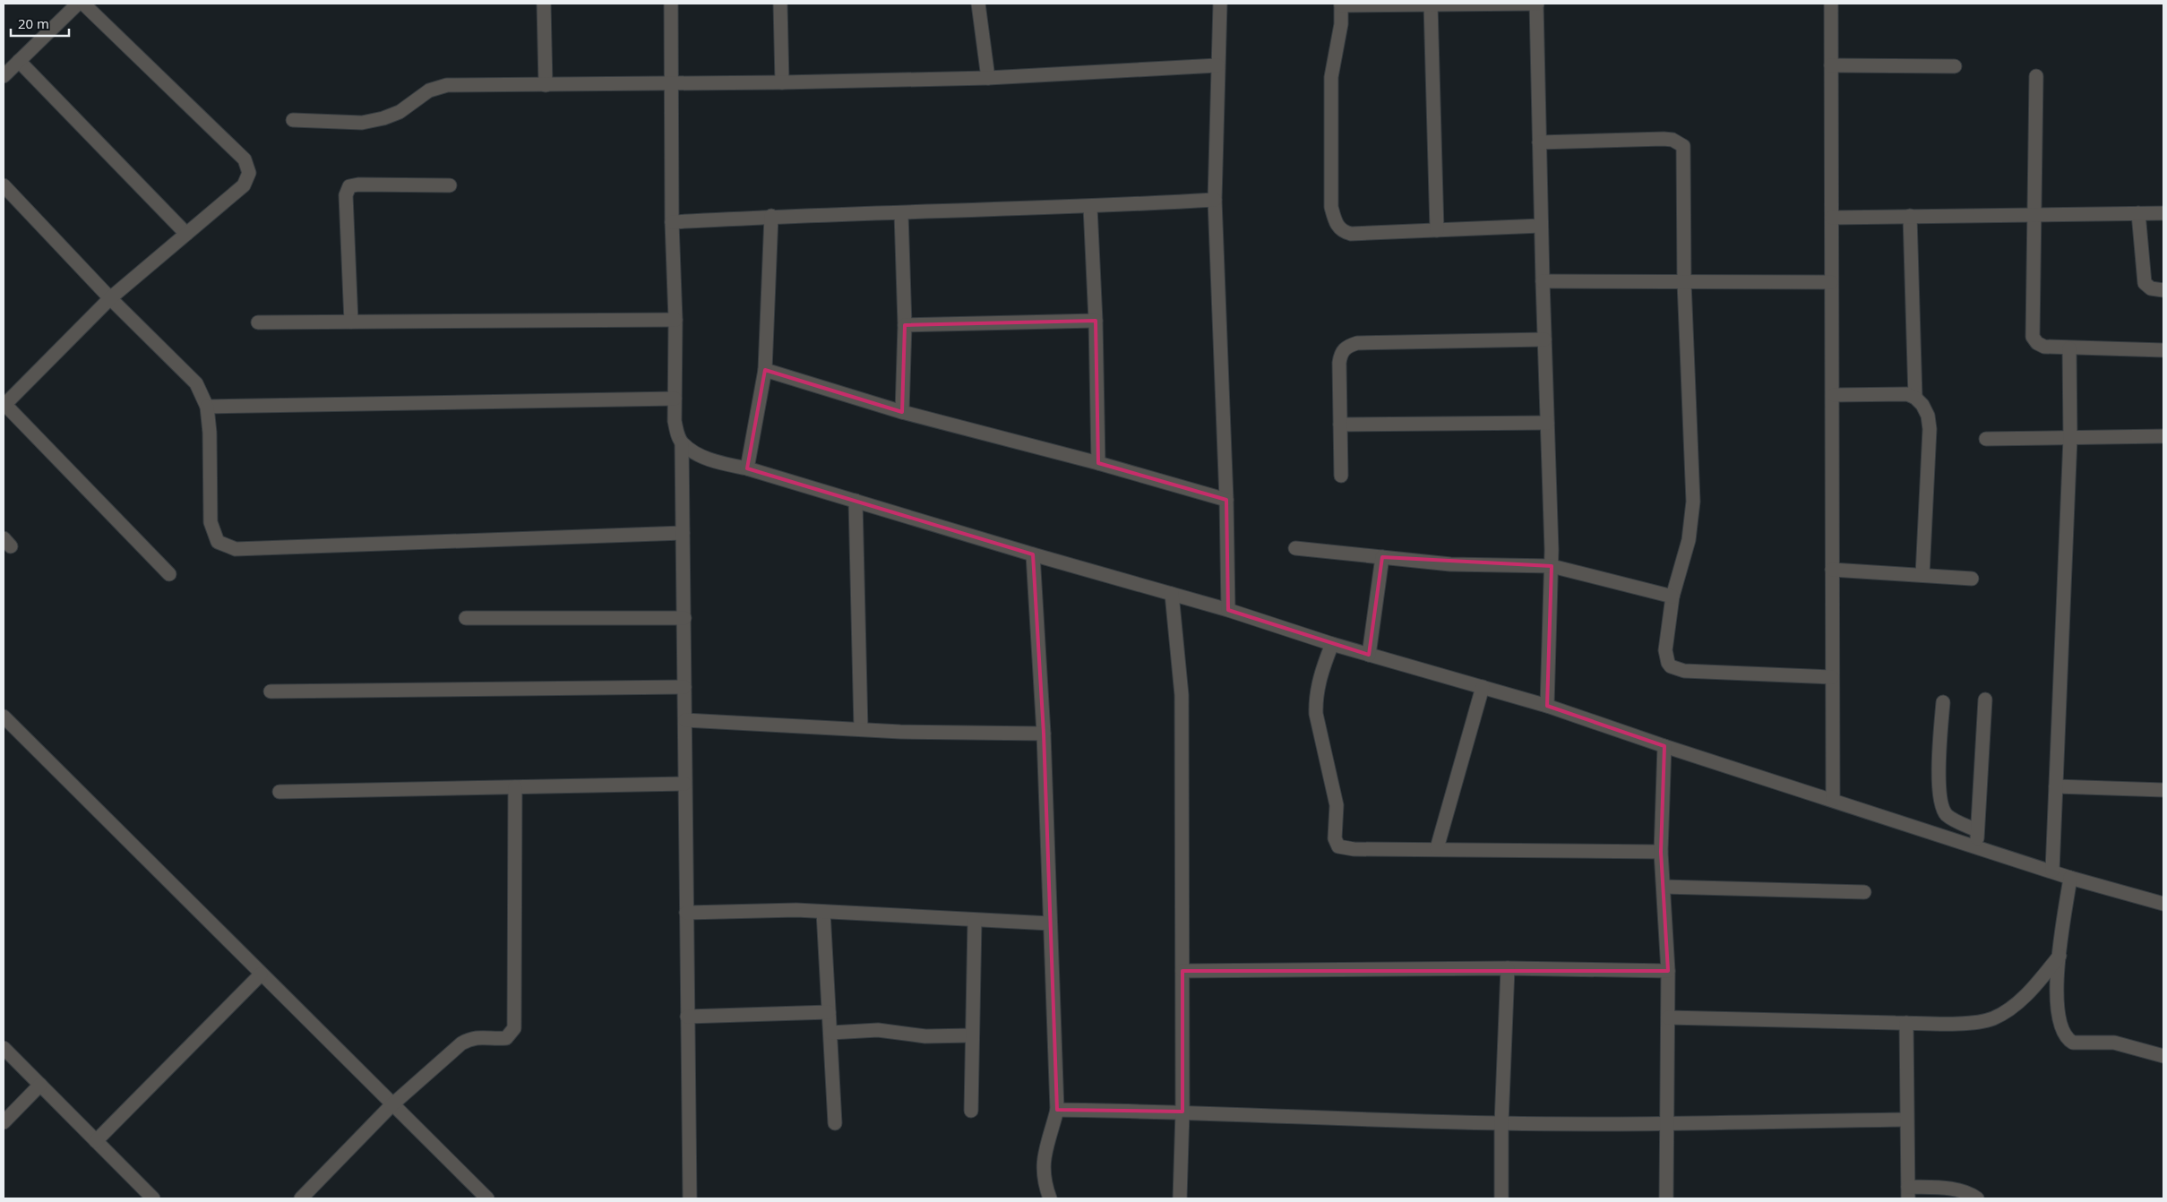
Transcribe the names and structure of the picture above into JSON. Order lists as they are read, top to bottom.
{
  "scale_bar": "20 m"
}
